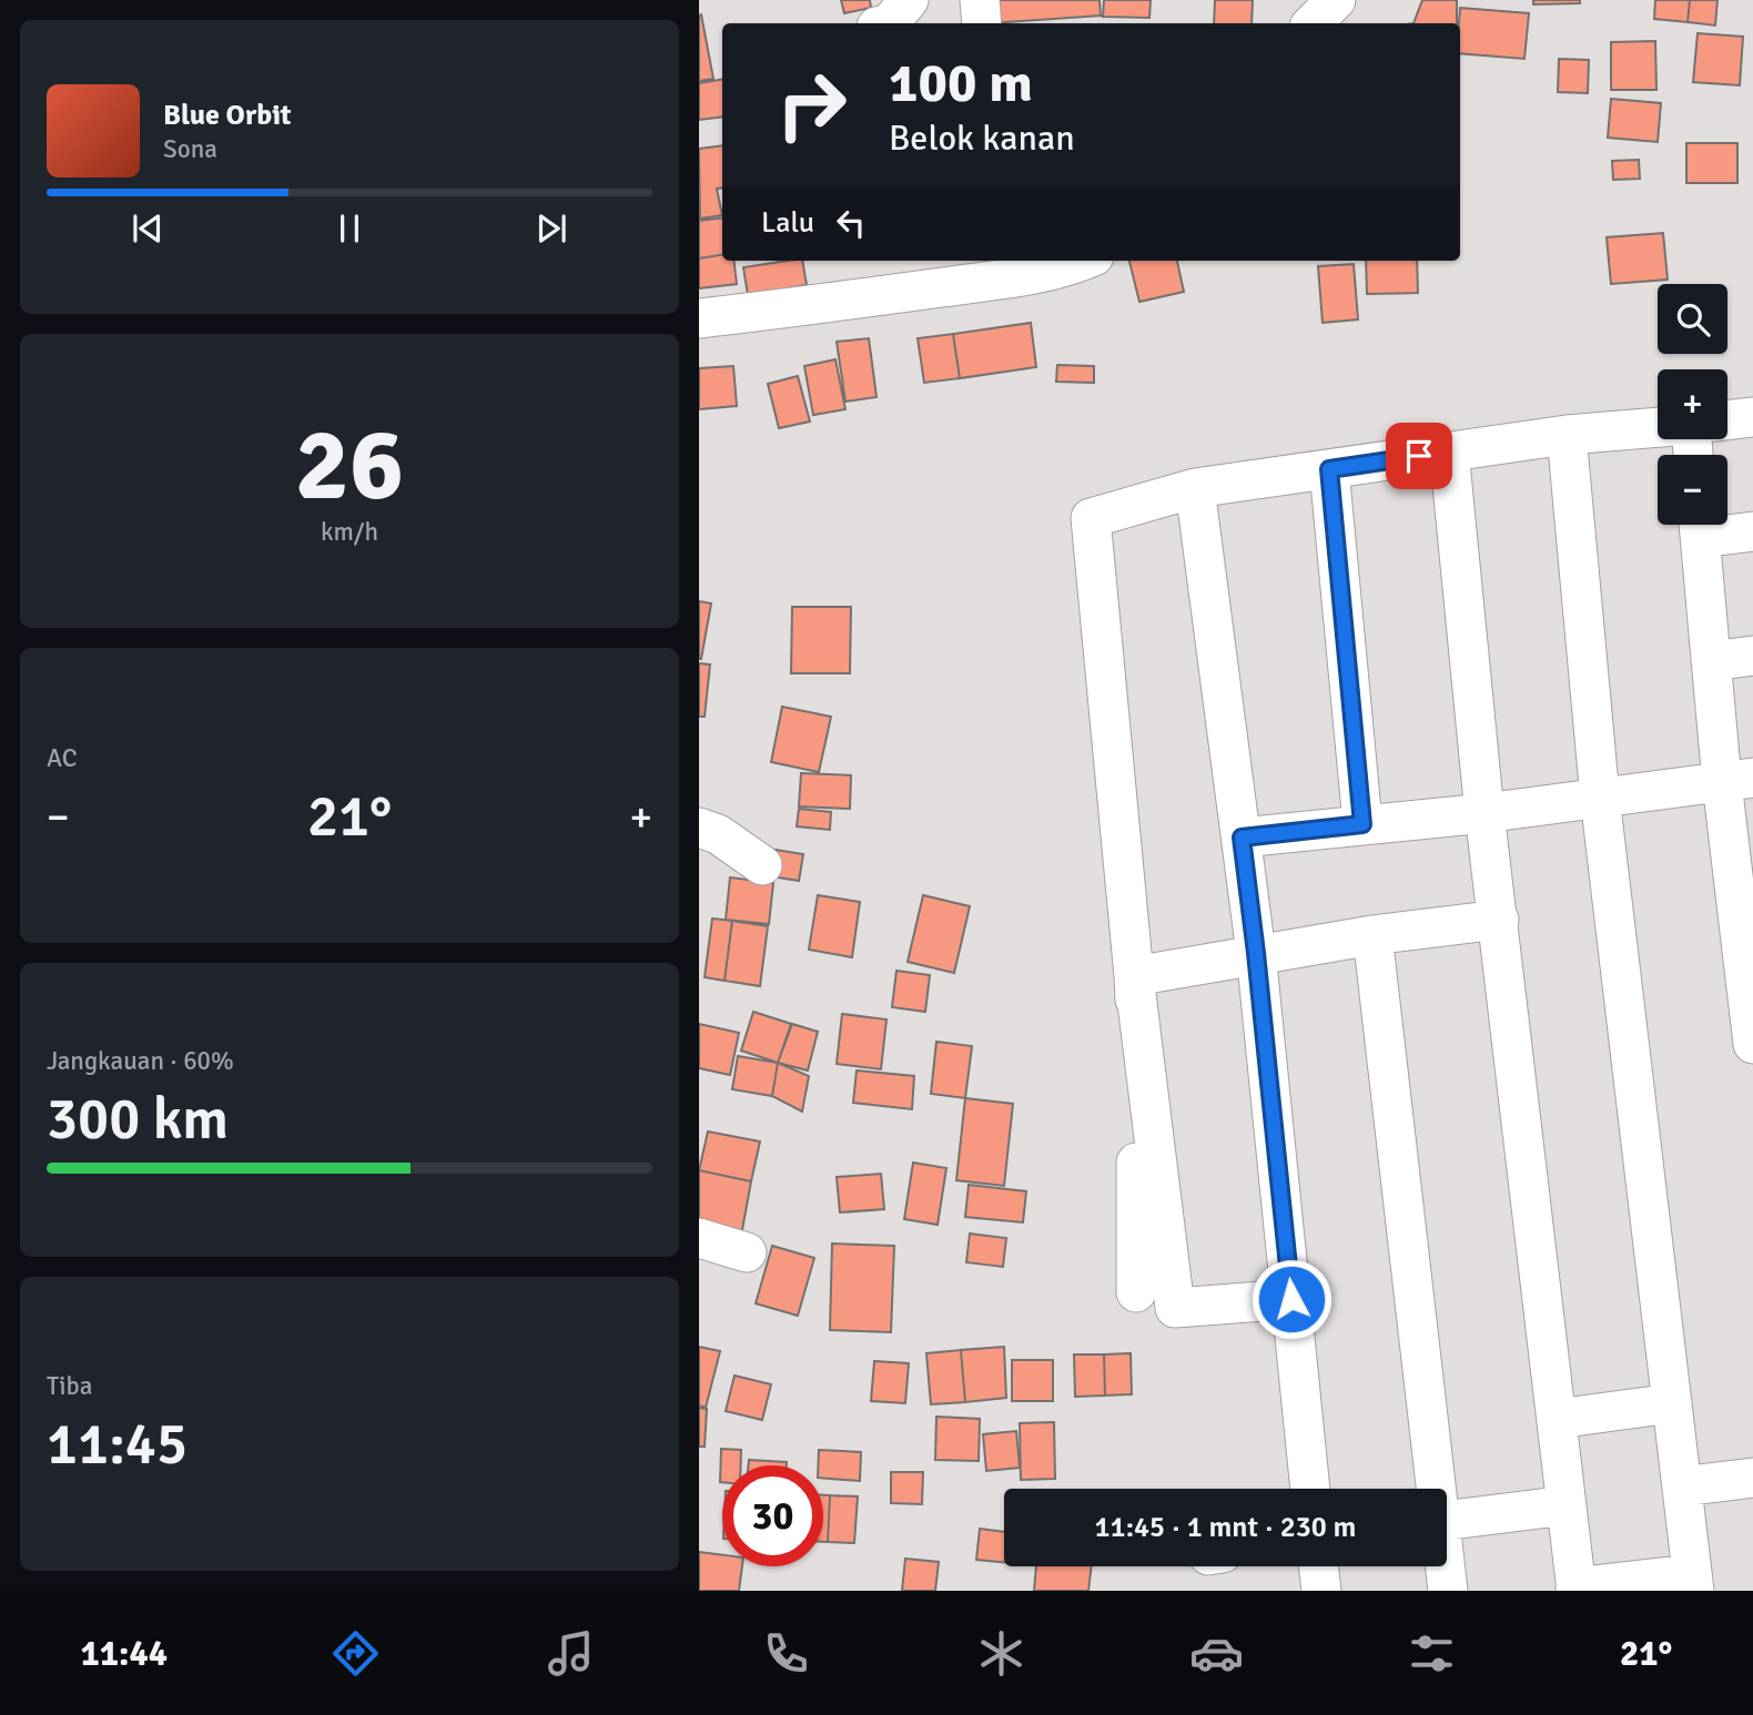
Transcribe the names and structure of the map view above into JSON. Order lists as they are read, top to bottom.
{
  "page": {
    "turn": ["100 m", "Belok kanan"],
    "song": ["Blue Orbit", "Sona"],
    "then": "Lalu",
    "map_buttons": ["+", "−"],
    "tile": [
      ["26", "km/h"],
      "AC",
      ["Jangkauan · 60%", "300 km"],
      ["Tiba", "11:45"]
    ],
    "heat": ["−", "21°", "+"],
    "limit": "30",
    "trip": "11:45 · 1 mnt · 230 m",
    "tabs": ["11:44", "21°"]
  }
}
